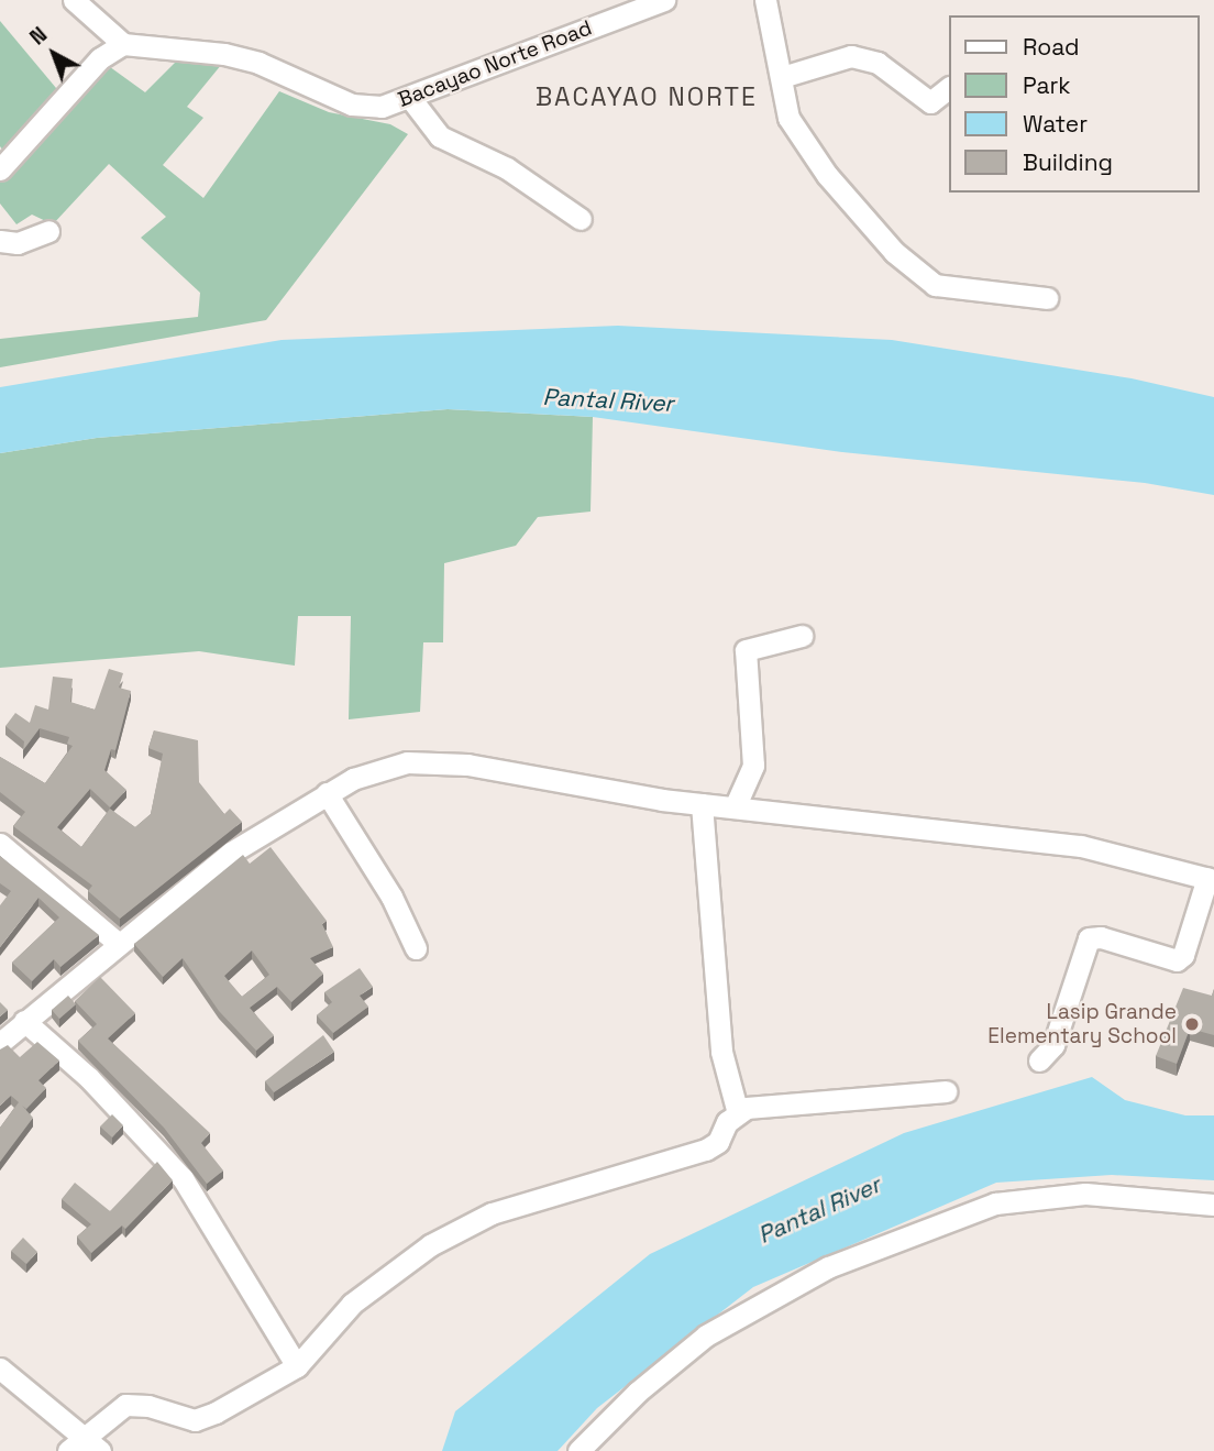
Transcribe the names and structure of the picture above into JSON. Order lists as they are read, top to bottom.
{
  "streets": {
    "street": ["Bacayao Norte Road"]
  },
  "districts": ["BACAYAO NORTE"],
  "water": ["Pantal River"],
  "places": ["Lasip Grande Elementary School"],
  "legend": [
    "Road",
    "Park",
    "Water",
    "Building"
  ],
  "north": "top left"
}
